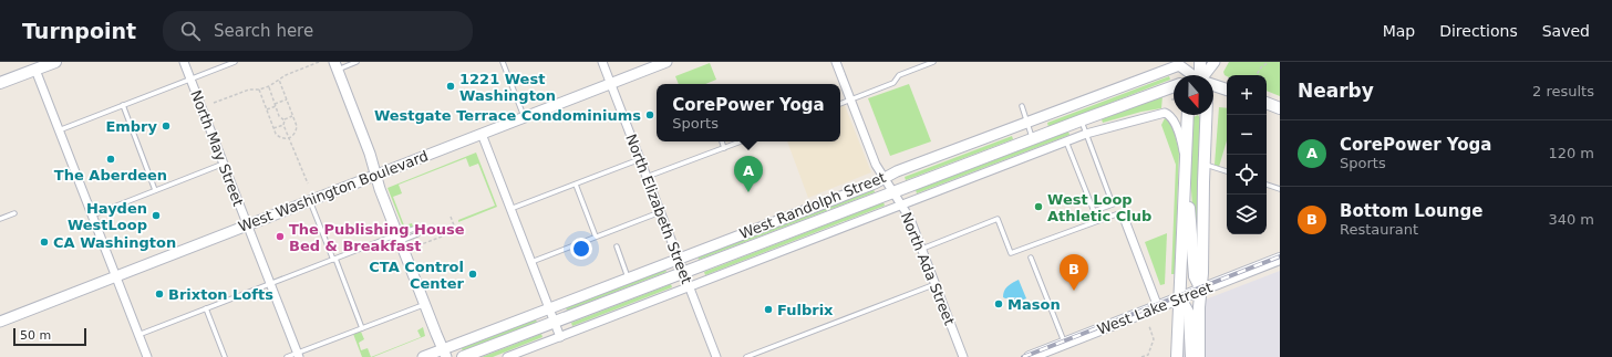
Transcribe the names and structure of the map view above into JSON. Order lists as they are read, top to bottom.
{
  "streets": {
    "main road": ["West Randolph Street", "West Lake Street"],
    "street": [
      "North May Street",
      "West Washington Boulevard",
      "North Elizabeth Street",
      "North Ada Street"
    ]
  },
  "crossings": [
    ["North May Street", "West Washington Boulevard"],
    ["West Washington Boulevard", "North Elizabeth Street"],
    ["West Randolph Street", "North Elizabeth Street"],
    ["West Randolph Street", "North Ada Street"]
  ],
  "places": [
    "1221 West Washington",
    "Westgate Terrace Condominiums",
    "Embry",
    "The Aberdeen",
    "West Loop Athletic Club",
    "Hayden WestLoop",
    "The Publishing House Bed & Breakfast",
    "CA Washington",
    "CTA Control Center",
    "Brixton Lofts",
    "Mason",
    "Fulbrix"
  ],
  "scale_bar": "50 m",
  "north": "bottom",
  "page": {
    "header": "Turnpoint",
    "search": "Search here",
    "nav": ["Map", "Directions", "Saved"],
    "heading": ["Nearby", "2 results"],
    "map_buttons": ["+", "−"],
    "popup": ["CorePower Yoga", "Sports"],
    "list": [
      {
        "mark": "A",
        "name": "CorePower Yoga",
        "note": "Sports",
        "value": "120 m"
      },
      {
        "mark": "B",
        "name": "Bottom Lounge",
        "note": "Restaurant",
        "value": "340 m"
      }
    ],
    "pins": ["A", "B"],
    "scale": "50 m"
  }
}
